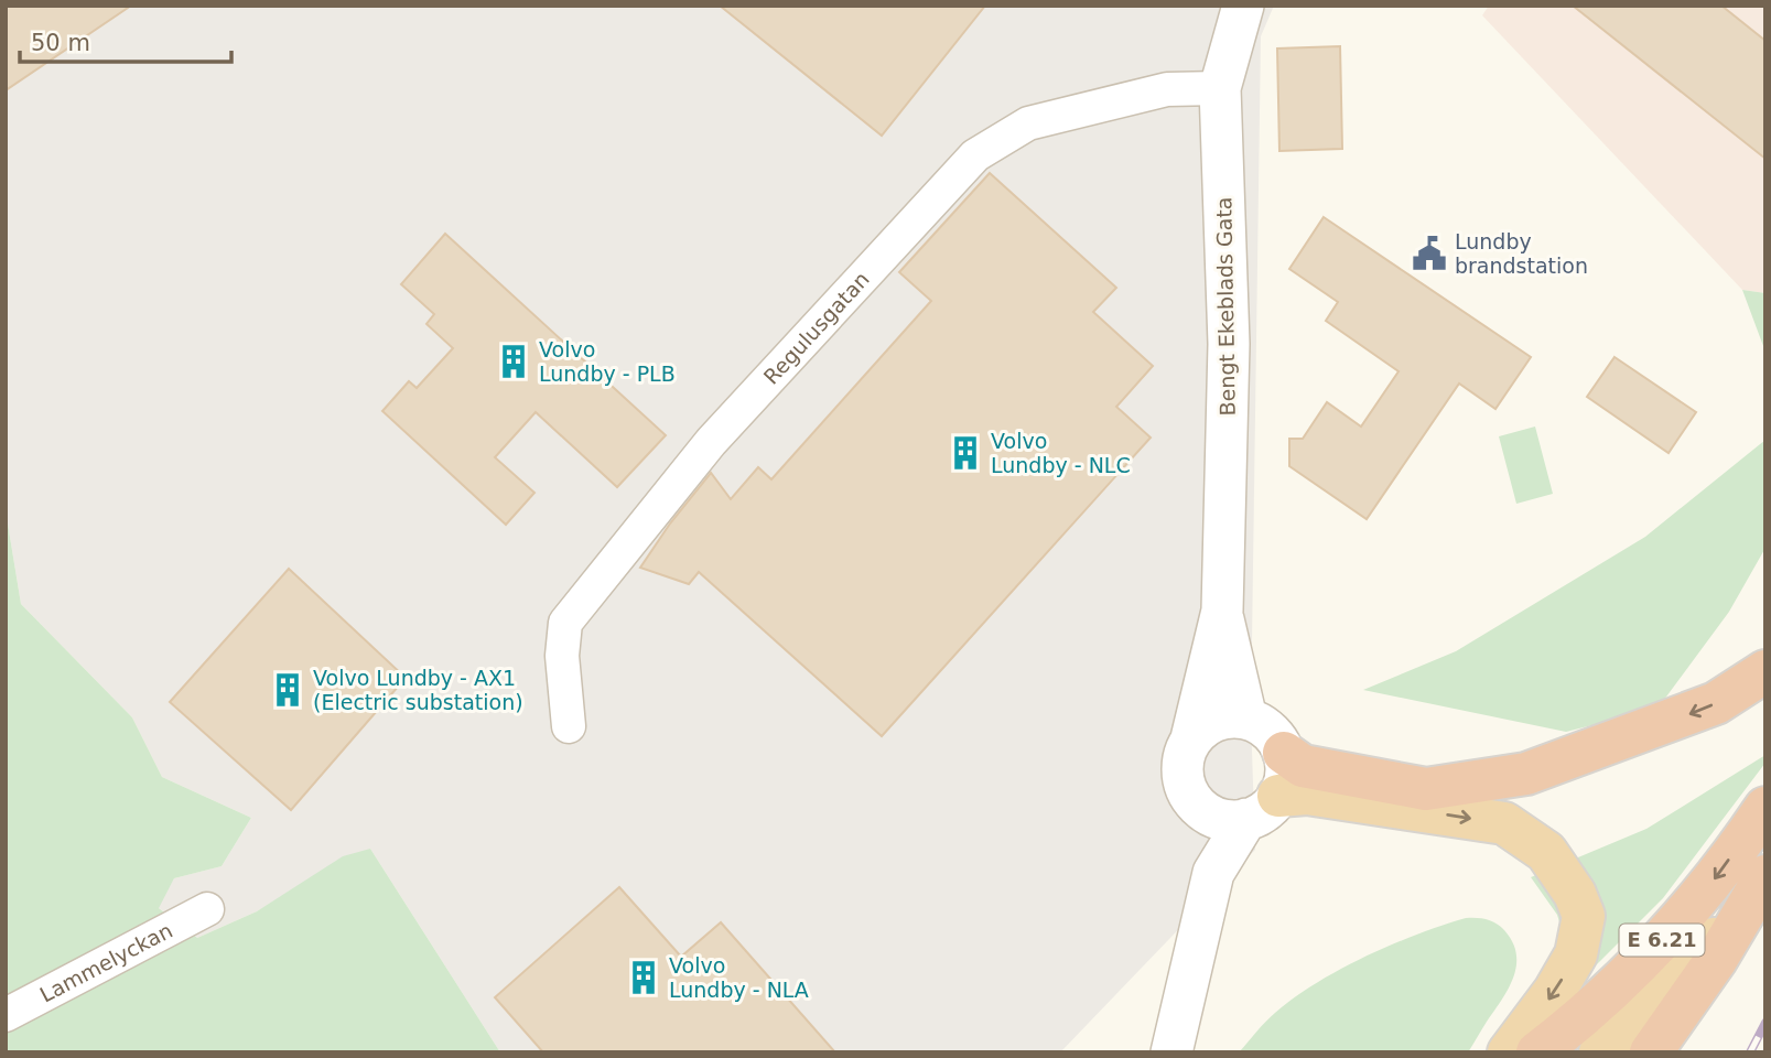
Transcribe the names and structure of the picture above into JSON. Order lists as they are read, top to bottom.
{
  "streets": {
    "highway": ["E 6.21"],
    "street": ["Bengt Ekeblads Gata", "Regulusgatan", "Lammelyckan"]
  },
  "crossings": [
    ["Bengt Ekeblads Gata", "Regulusgatan"]
  ],
  "places": {
    "public building": ["Lundby brandstation"],
    "building": [
      "Volvo Lundby - PLB",
      "Volvo Lundby - NLC",
      "Volvo Lundby - AX1 (Electric substation)",
      "Volvo Lundby - NLA"
    ]
  },
  "scale_bar": "50 m"
}
